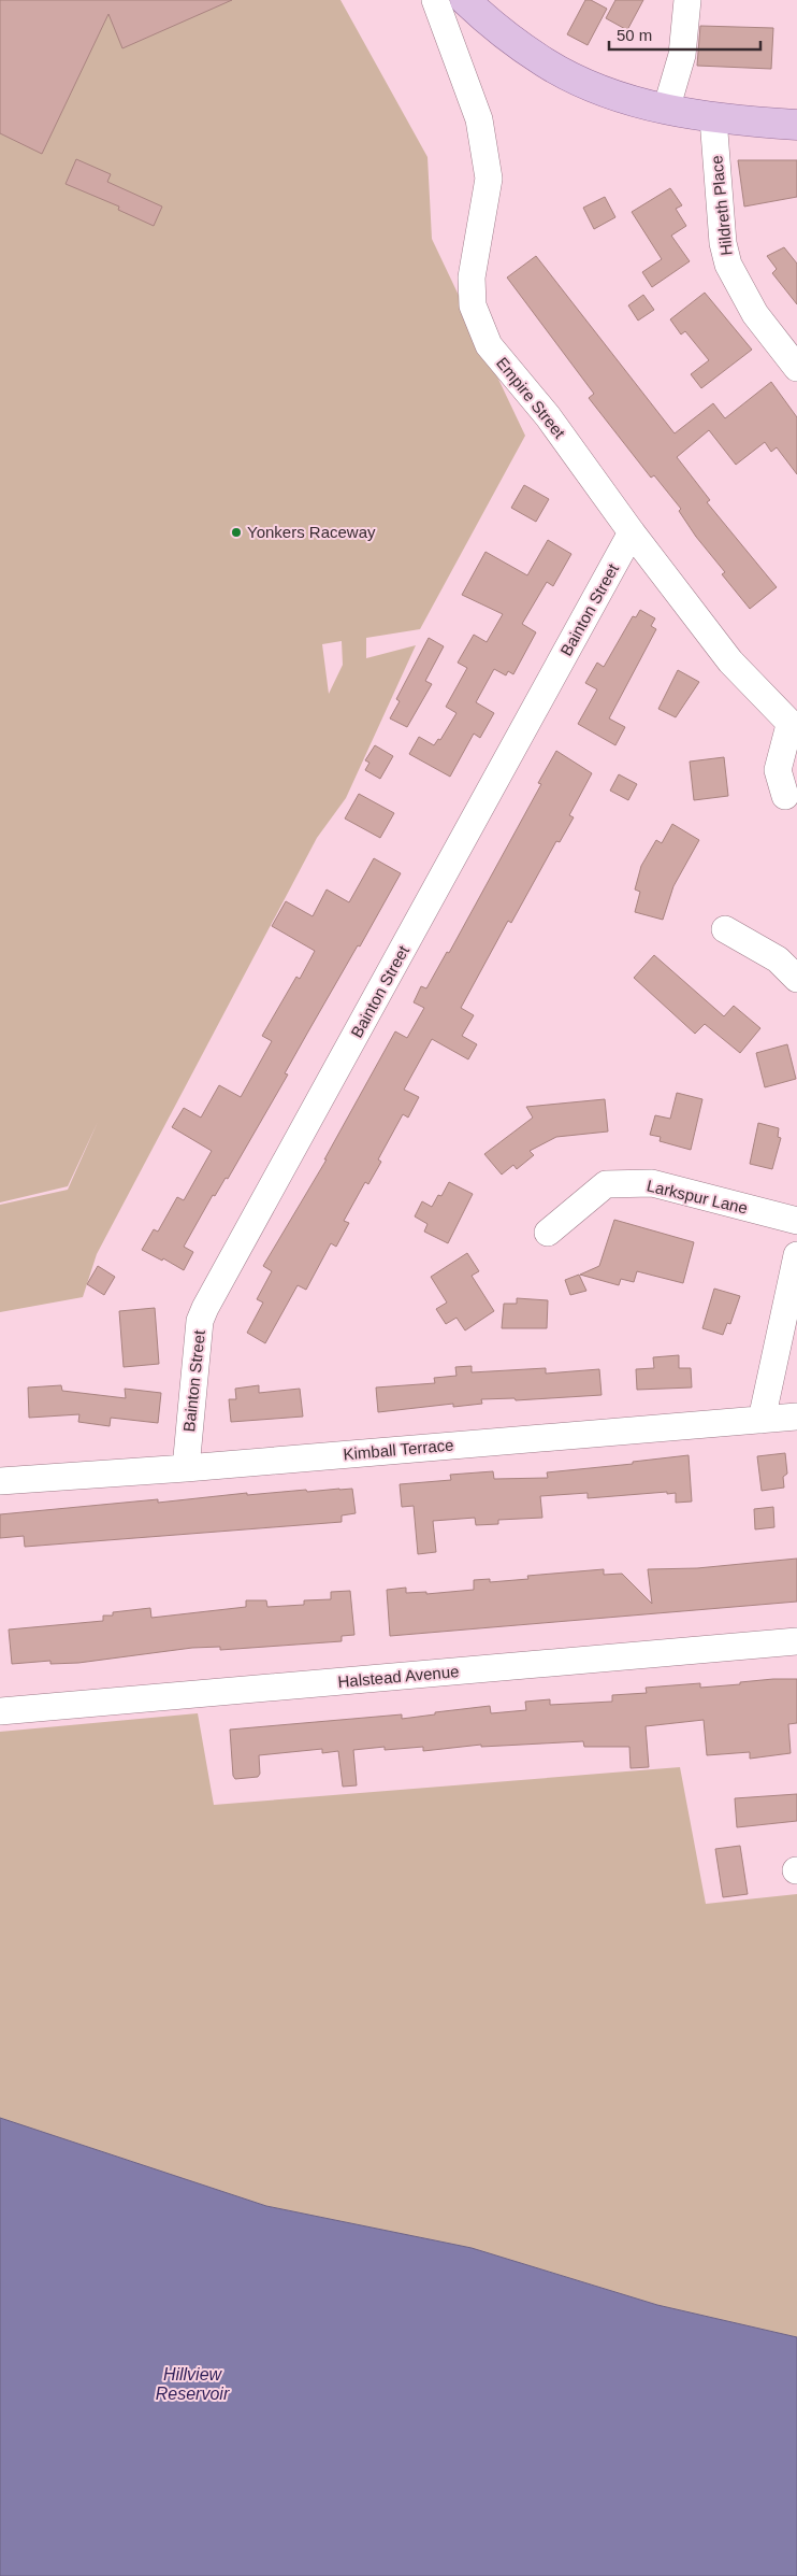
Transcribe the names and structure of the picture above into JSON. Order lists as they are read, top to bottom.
{
  "streets": {
    "street": [
      "Hildreth Place",
      "Empire Street",
      "Bainton Street",
      "Larkspur Lane",
      "Kimball Terrace",
      "Halstead Avenue"
    ]
  },
  "crossings": [
    ["Empire Street", "Bainton Street"],
    ["Bainton Street", "Kimball Terrace"]
  ],
  "water": ["Hillview Reservoir"],
  "places": ["Yonkers Raceway"],
  "scale_bar": "50 m"
}
